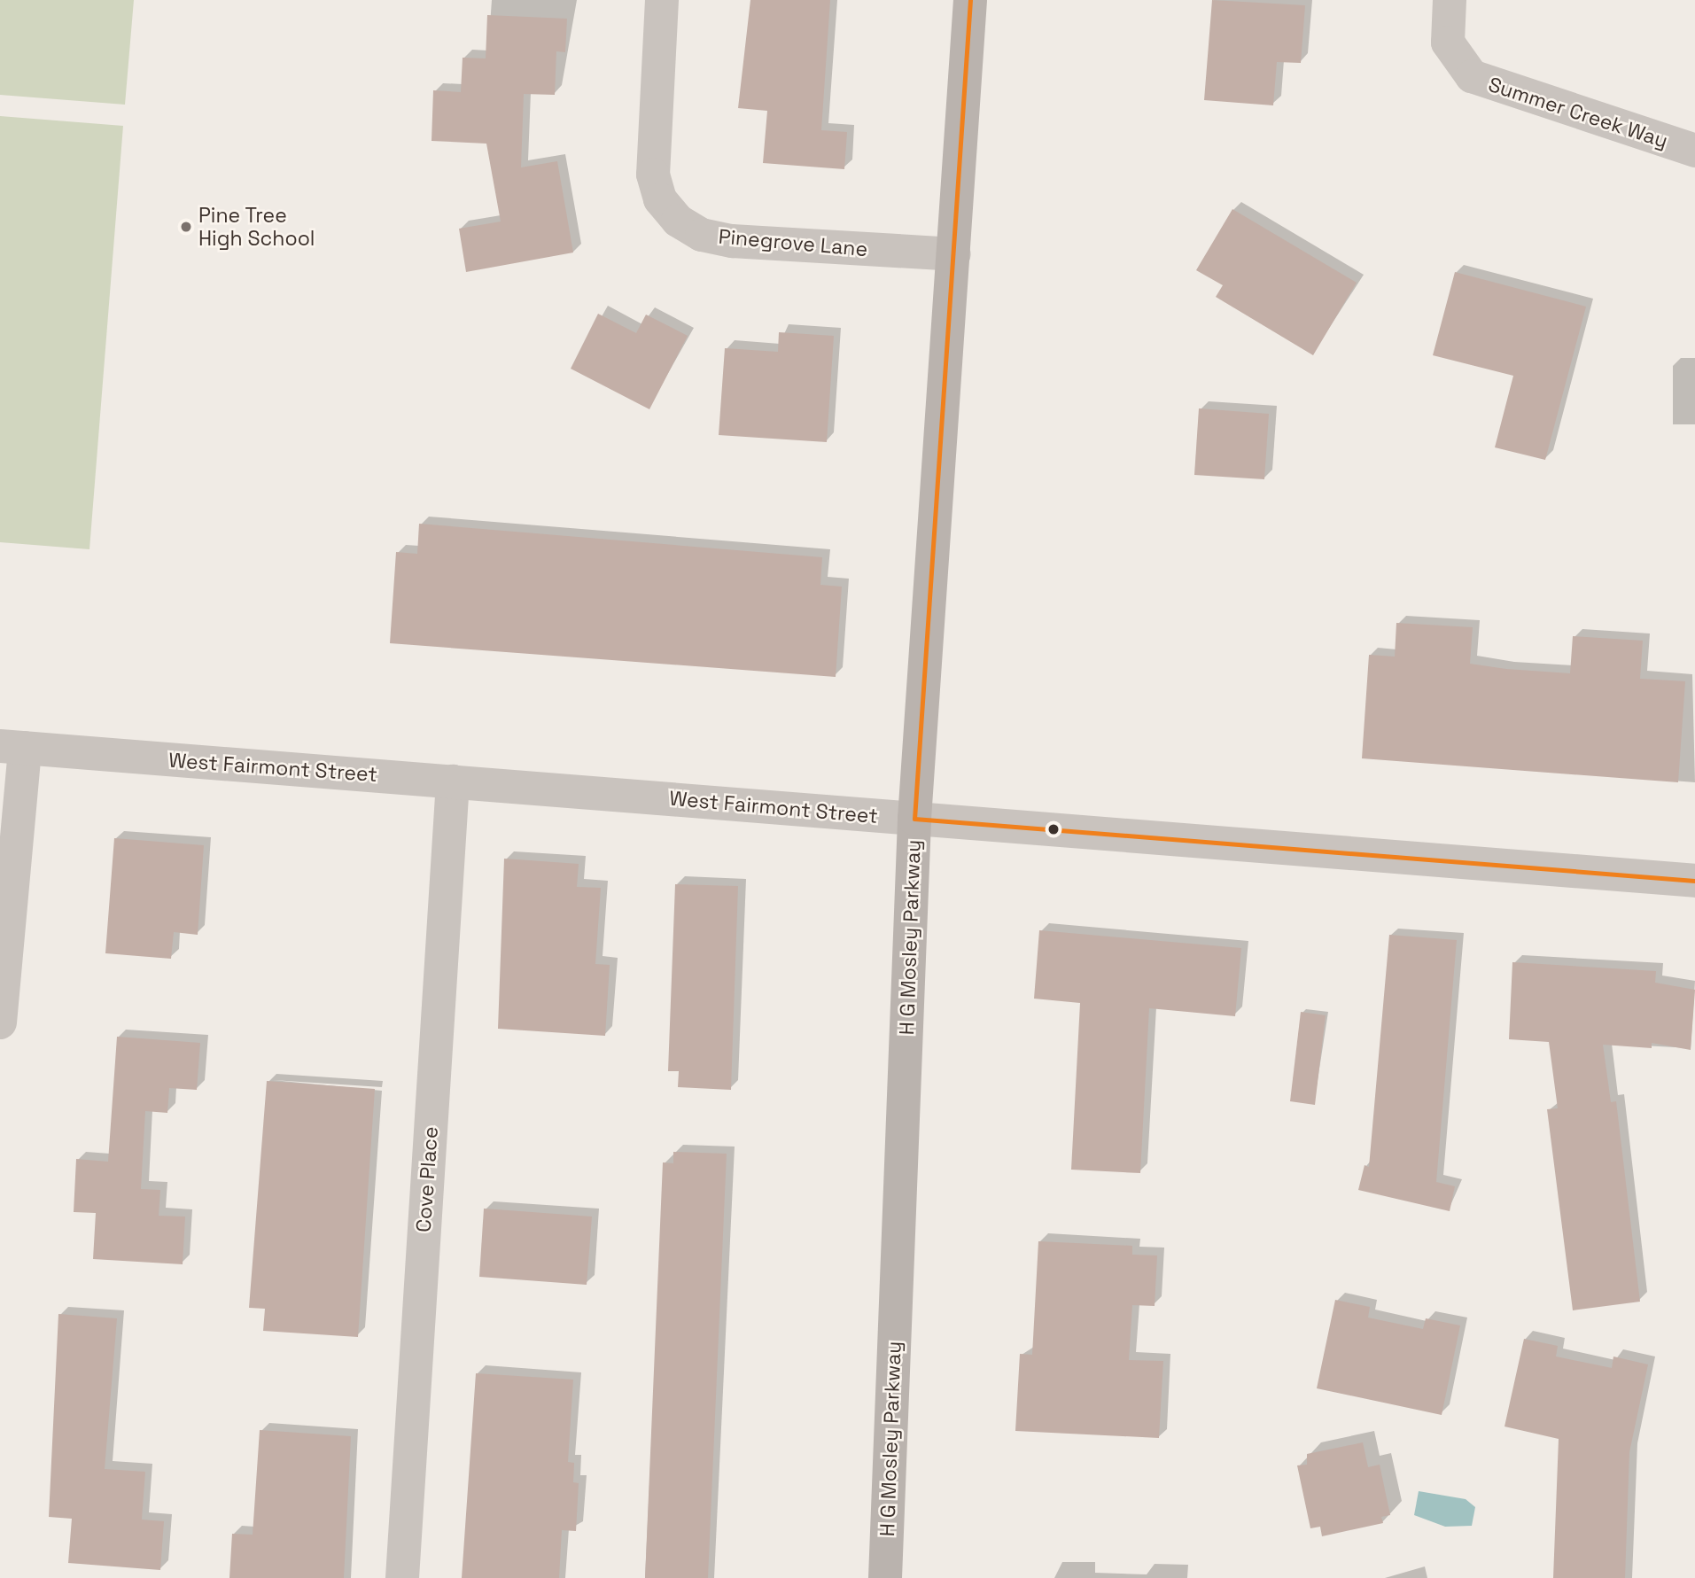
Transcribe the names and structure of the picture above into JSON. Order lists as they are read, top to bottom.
{
  "streets": {
    "main road": ["H G Mosley Parkway"],
    "street": [
      "Summer Creek Way",
      "Pinegrove Lane",
      "West Fairmont Street",
      "Cove Place"
    ]
  },
  "crossings": [
    ["Pinegrove Lane", "H G Mosley Parkway"],
    ["West Fairmont Street", "H G Mosley Parkway"],
    ["West Fairmont Street", "Cove Place"]
  ],
  "places": ["Pine Tree High School"]
}
